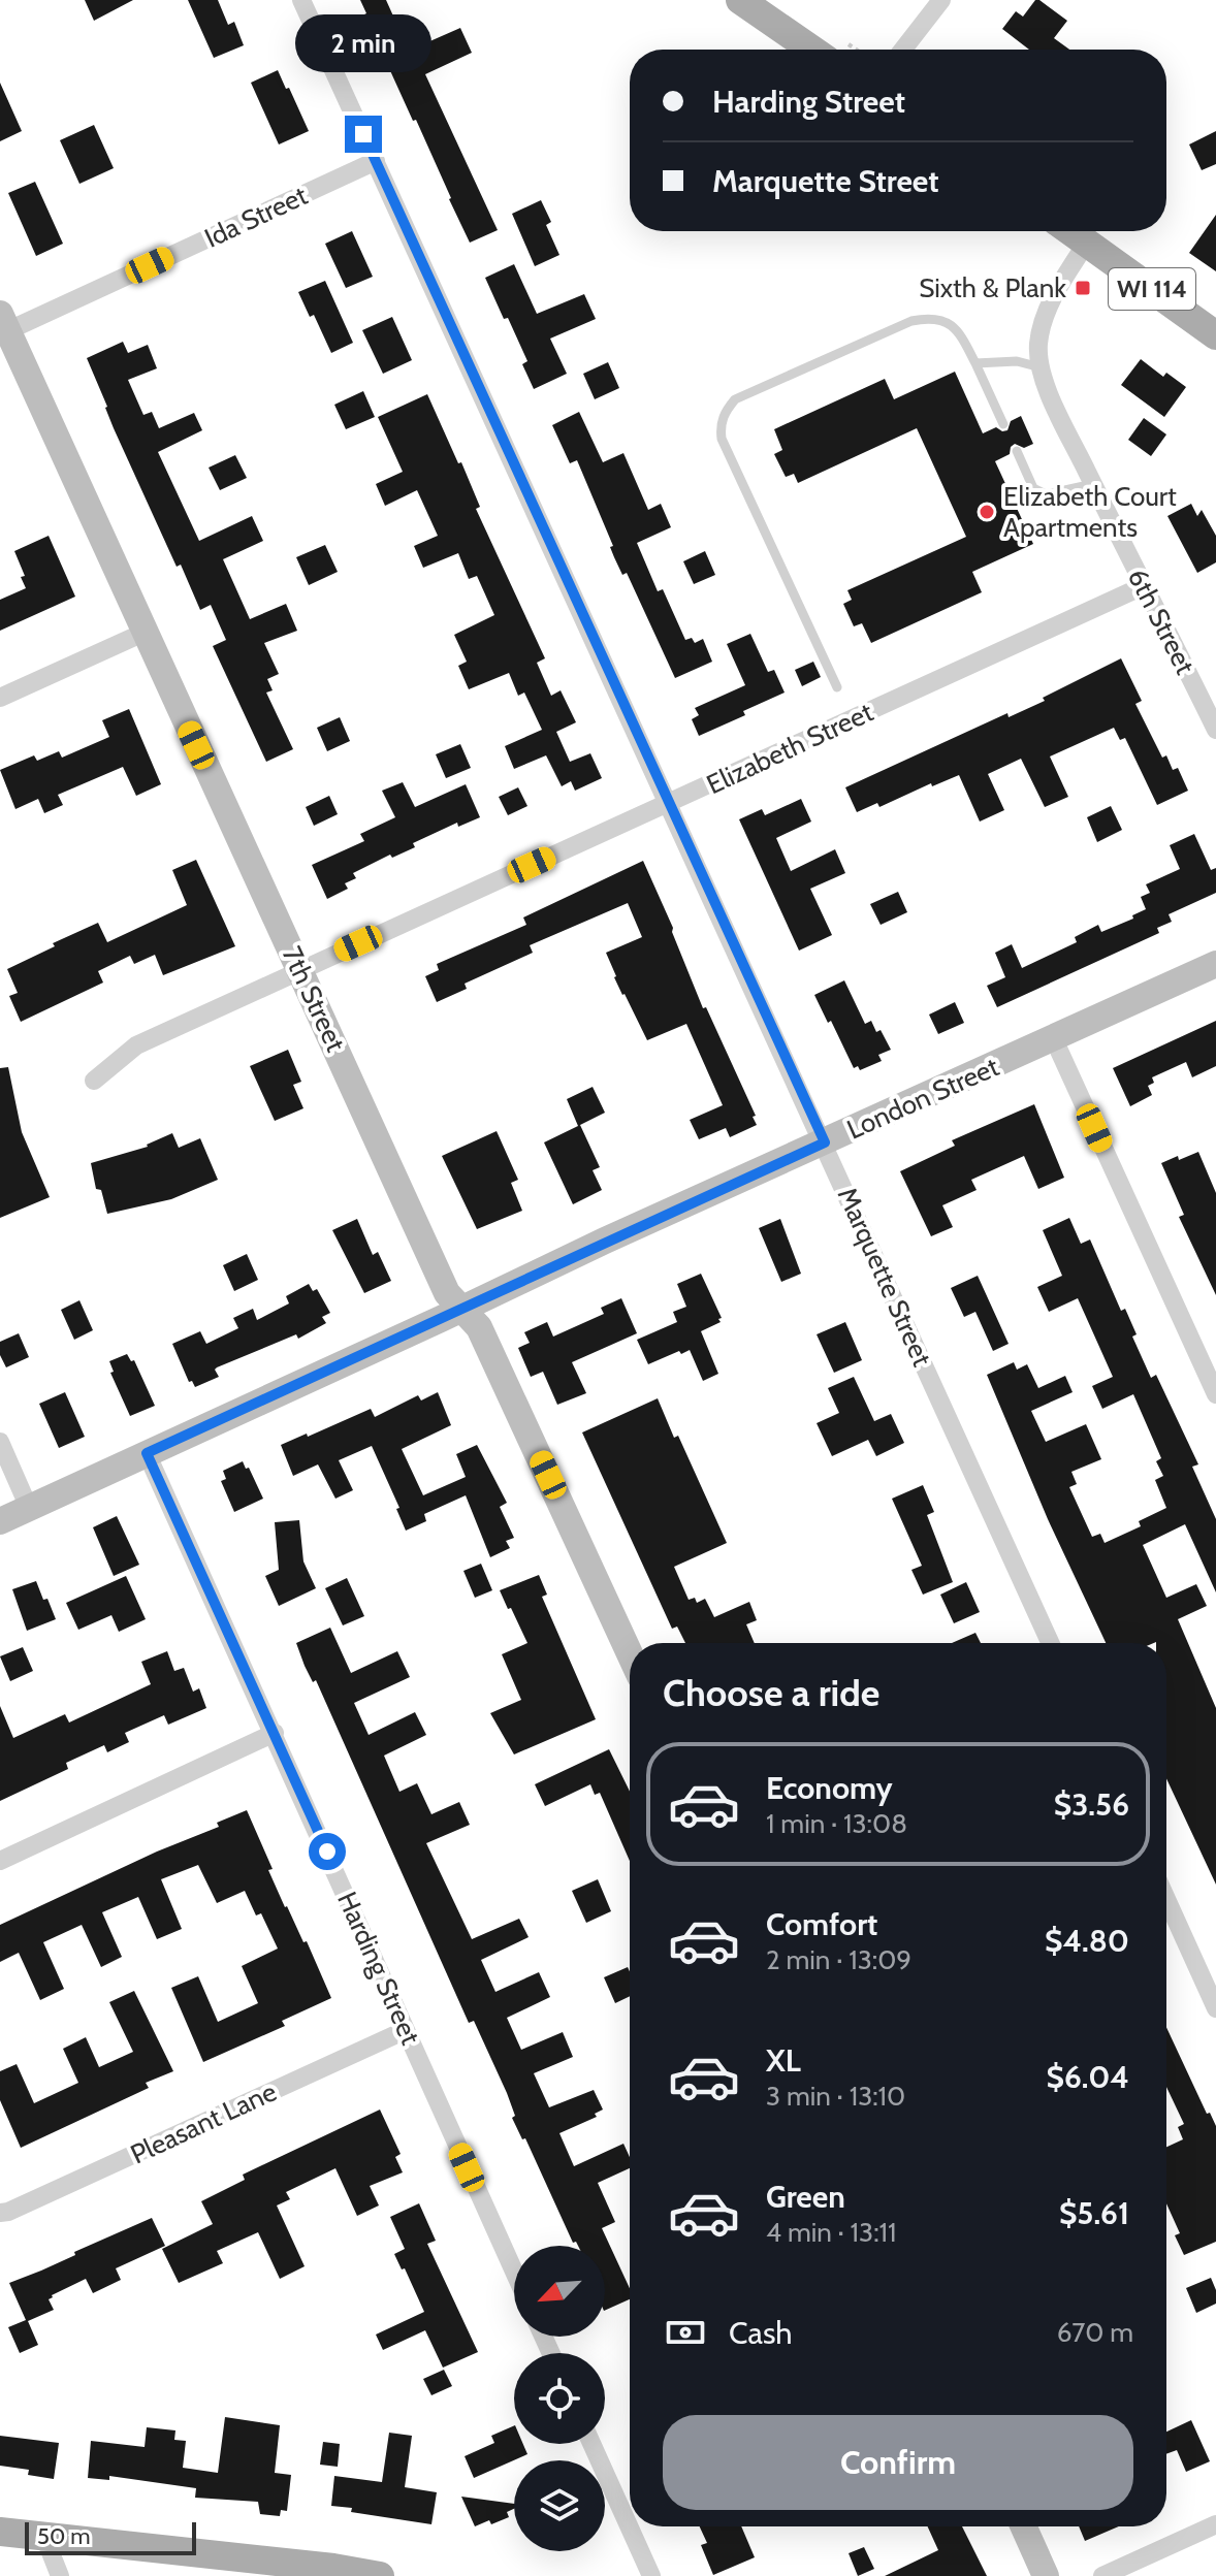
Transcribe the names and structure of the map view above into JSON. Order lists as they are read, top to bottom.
{
  "streets": {
    "main road": ["WI 114"],
    "street": [
      "Ida Street",
      "6th Street",
      "Elizabeth Street",
      "7th Street",
      "London Street",
      "Marquette Street",
      "Harding Street",
      "Pleasant Lane"
    ]
  },
  "crossings": [
    ["Ida Street", "7th Street"],
    ["Ida Street", "Marquette Street"],
    ["WI 114", "6th Street"],
    ["6th Street", "Elizabeth Street"],
    ["Elizabeth Street", "7th Street"],
    ["Elizabeth Street", "Marquette Street"],
    ["7th Street", "London Street"],
    ["London Street", "Marquette Street"],
    ["London Street", "Harding Street"],
    ["Harding Street", "Pleasant Lane"]
  ],
  "places": {
    "transit": ["Sixth & Plank"],
    "other": ["Elizabeth Court Apartments"]
  },
  "scale_bar": "50 m",
  "north": "bottom left",
  "page": {
    "bubble": "2 min",
    "banner": ["Harding Street", "Marquette Street"],
    "heading": "Choose a ride",
    "list": [
      {
        "name": "Economy",
        "note": "1 min · 13:08",
        "value": "$3.56"
      },
      {
        "name": "Comfort",
        "note": "2 min · 13:09",
        "value": "$4.80"
      },
      {
        "name": "XL",
        "note": "3 min · 13:10",
        "value": "$6.04"
      },
      {
        "name": "Green",
        "note": "4 min · 13:11",
        "value": "$5.61"
      }
    ],
    "pay": ["Cash", "670 m"],
    "buttons": "Confirm",
    "scale": "50 m"
  }
}
